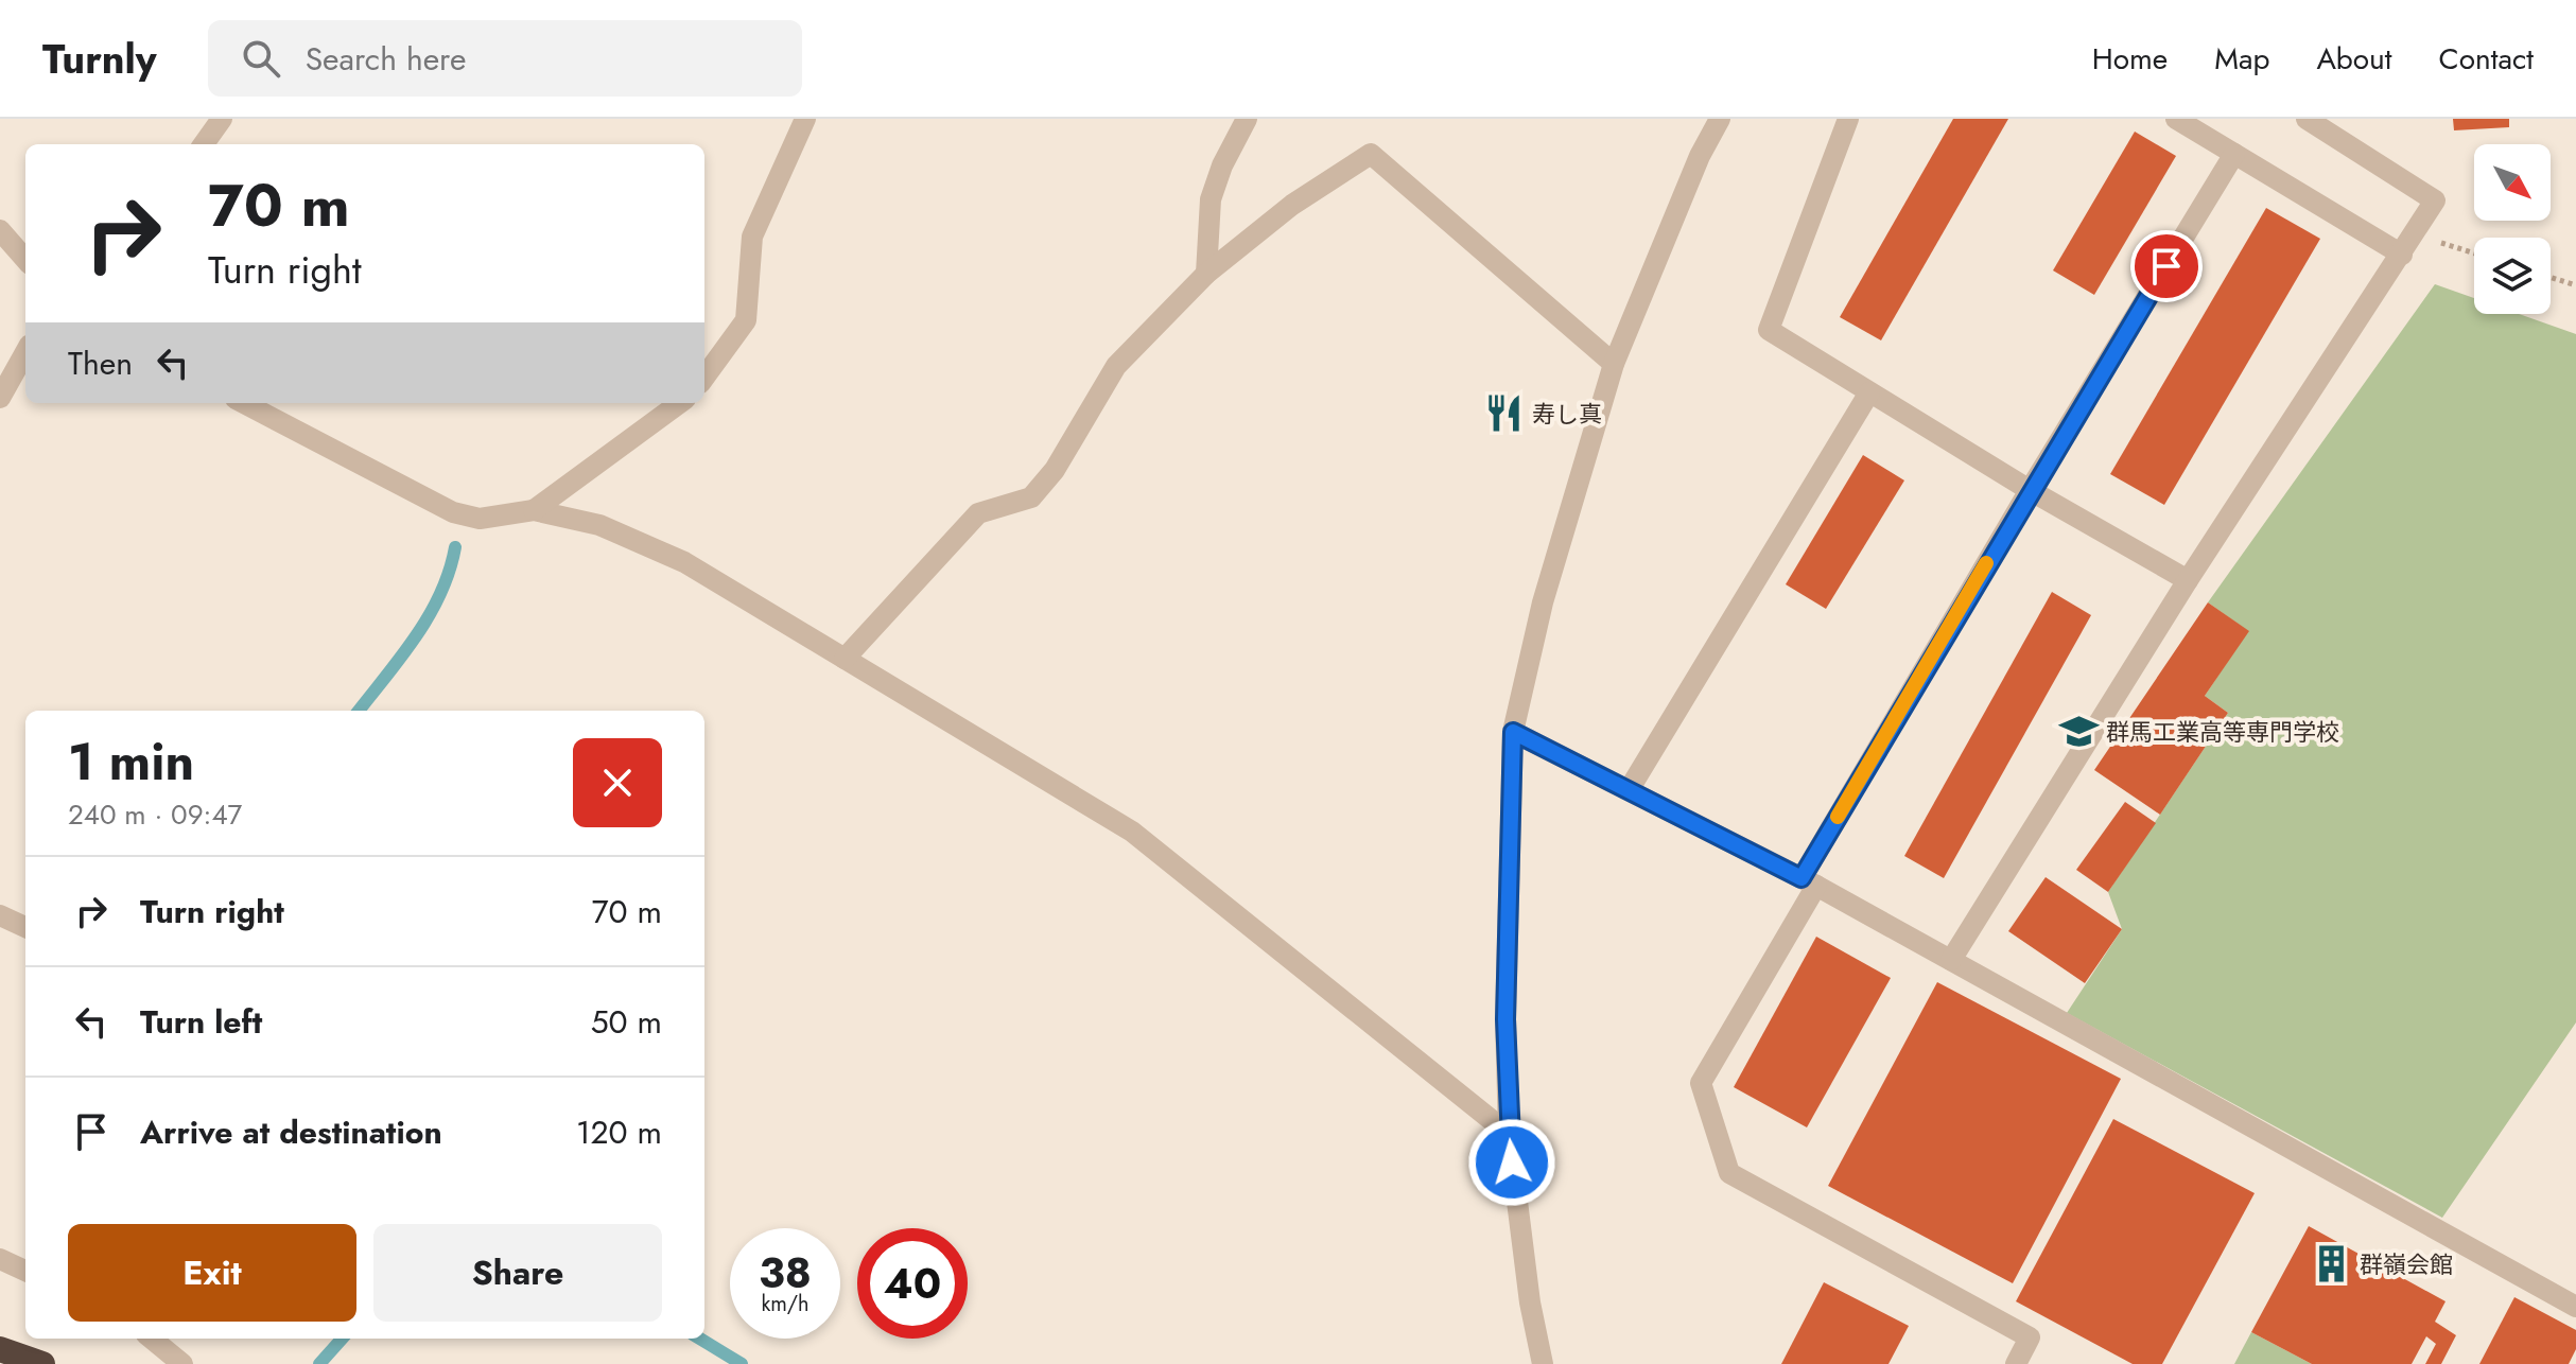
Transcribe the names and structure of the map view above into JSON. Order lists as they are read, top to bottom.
{
  "places": {
    "restaurant": ["寿し真"],
    "school or university": ["群馬工業高等専門学校"],
    "building": ["群嶺会館"]
  },
  "north": "bottom right",
  "page": {
    "header": "Turnly",
    "search": "Search here",
    "nav": [
      "Home",
      "Map",
      "About",
      "Contact"
    ],
    "turn": ["70 m", "Turn right"],
    "then": "Then",
    "heading": ["1 min", "240 m · 09:47"],
    "list": [
      {
        "name": "Turn right",
        "value": "70 m"
      },
      {
        "name": "Turn left",
        "value": "50 m"
      },
      {
        "name": "Arrive at destination",
        "value": "120 m"
      }
    ],
    "buttons": ["Exit", "Share"],
    "speed": "38 km/h",
    "limit": "40"
  }
}
